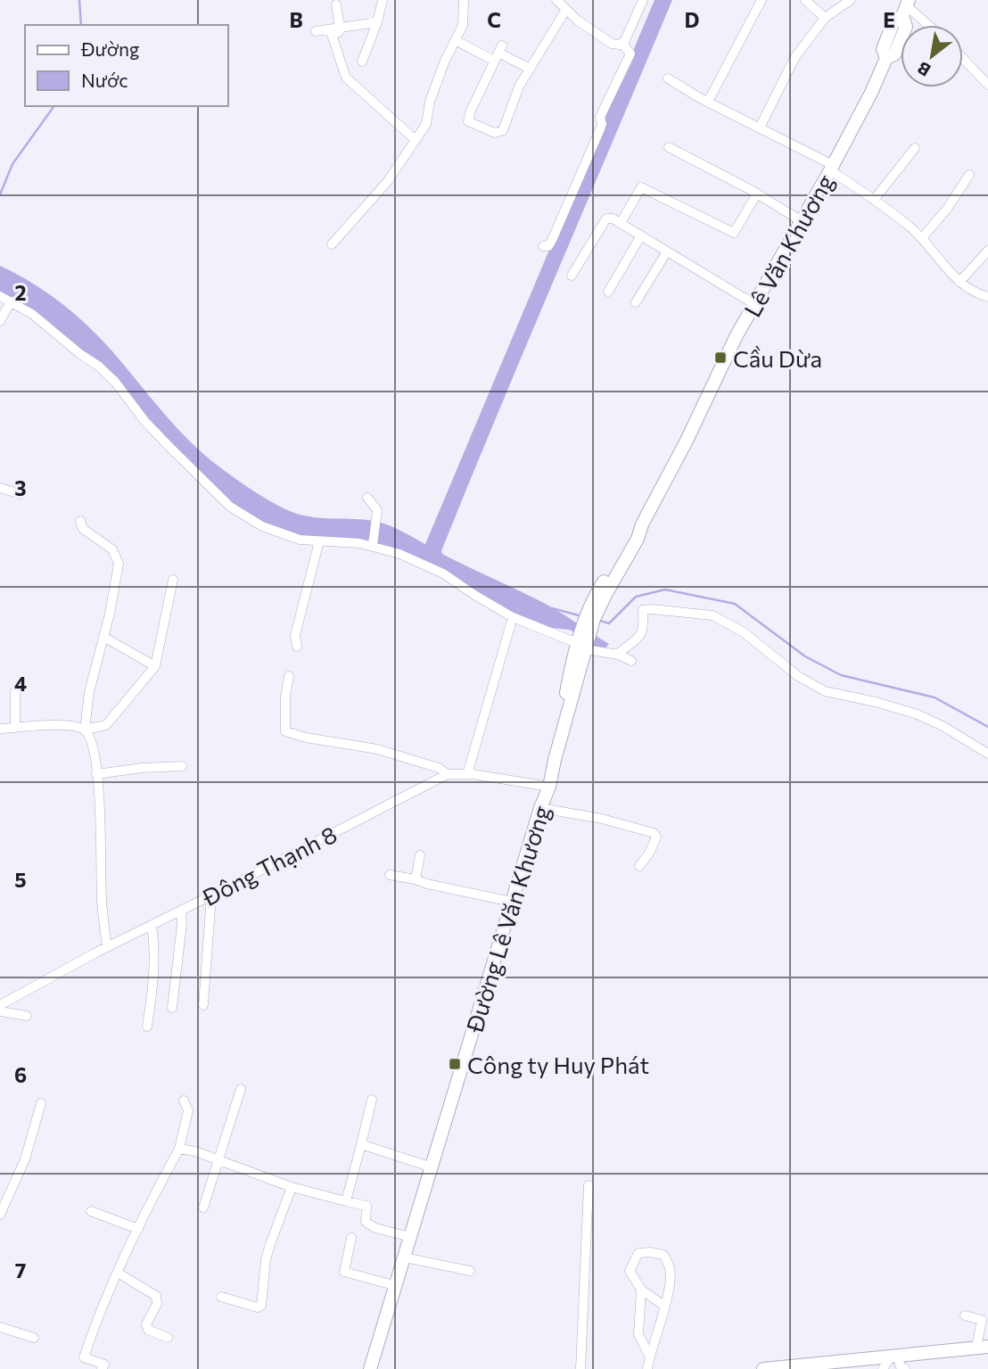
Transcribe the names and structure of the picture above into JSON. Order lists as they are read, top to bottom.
{
  "streets": {
    "main road": ["Lê Văn Khương", "Đường Lê Văn Khương"],
    "street": ["Đông Thạnh 8"]
  },
  "crossings": [
    ["Lê Văn Khương", "Đường Lê Văn Khương"],
    ["Đông Thạnh 8", "Đường Lê Văn Khương"]
  ],
  "places": {
    "transit": ["Cầu Dừa", "Công ty Huy Phát"]
  },
  "legend": ["Đường", "Nước"],
  "north": "bottom left",
  "grid": {
    "columns": [
      "B",
      "C",
      "D",
      "E"
    ],
    "rows": [
      "2",
      "3",
      "4",
      "5",
      "6",
      "7"
    ]
  }
}
